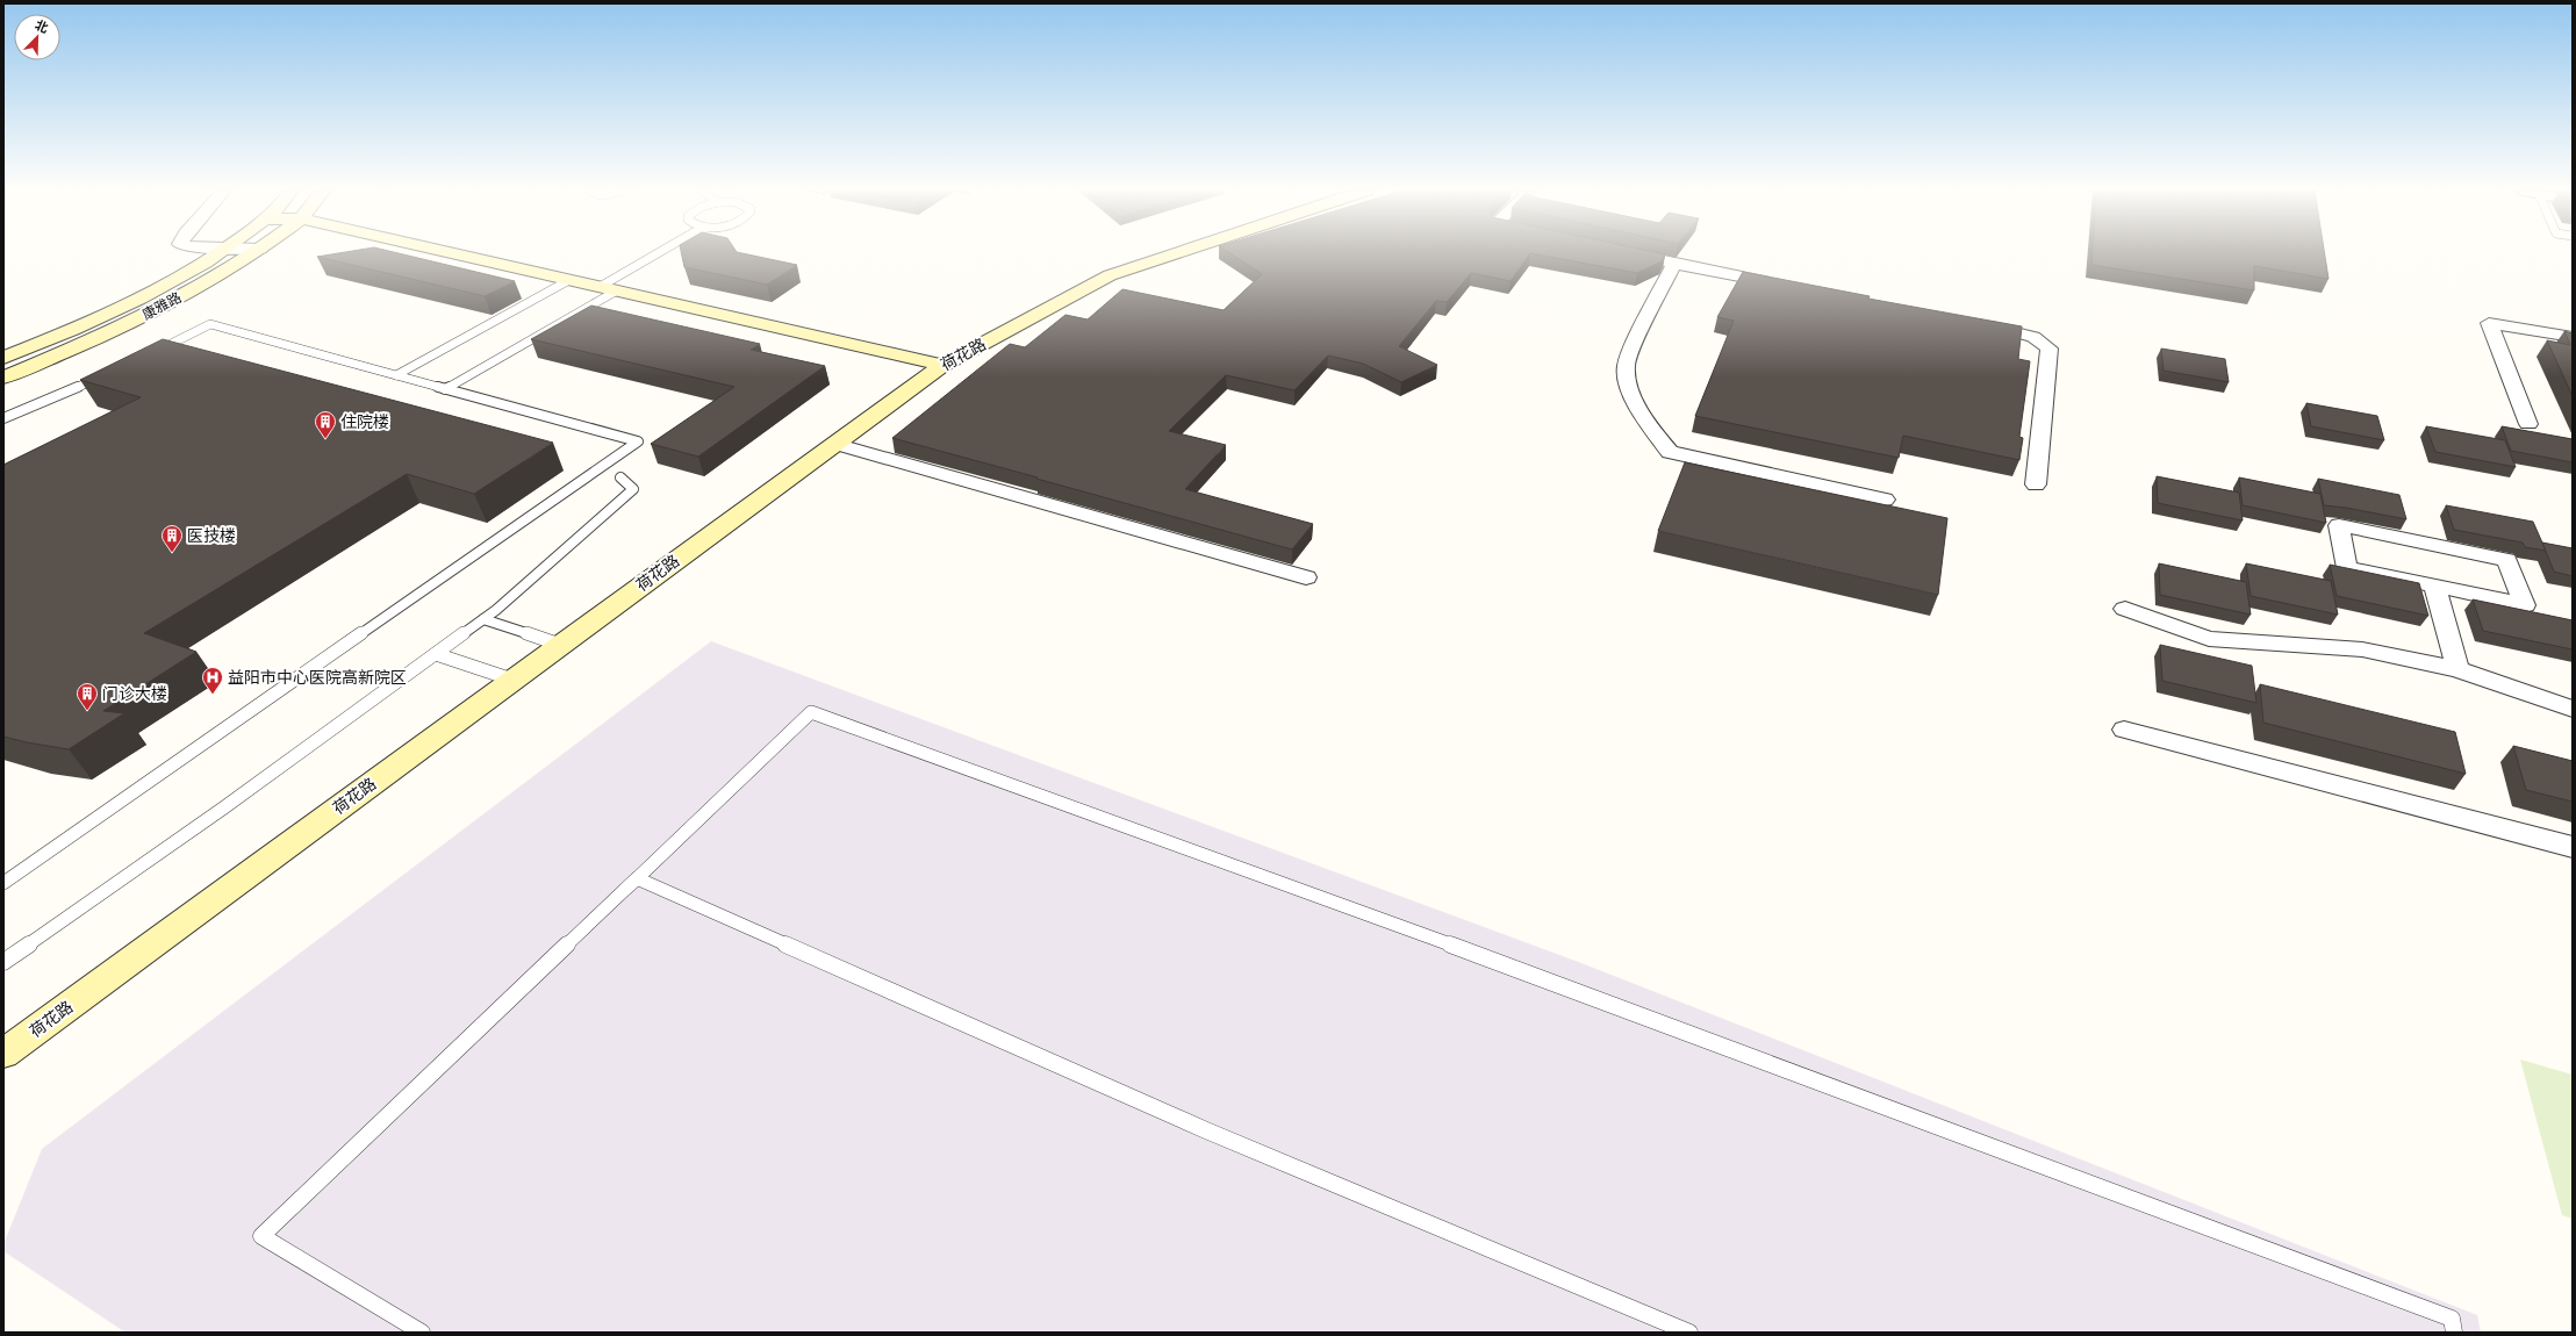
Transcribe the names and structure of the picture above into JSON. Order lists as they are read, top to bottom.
{
  "streets": {
    "street": ["康雅路", "荷花路"]
  },
  "places": {
    "building": ["住院楼", "医技楼", "门诊大楼"],
    "hospital": ["益阳市中心医院高新院区"]
  },
  "north": "top right"
}
